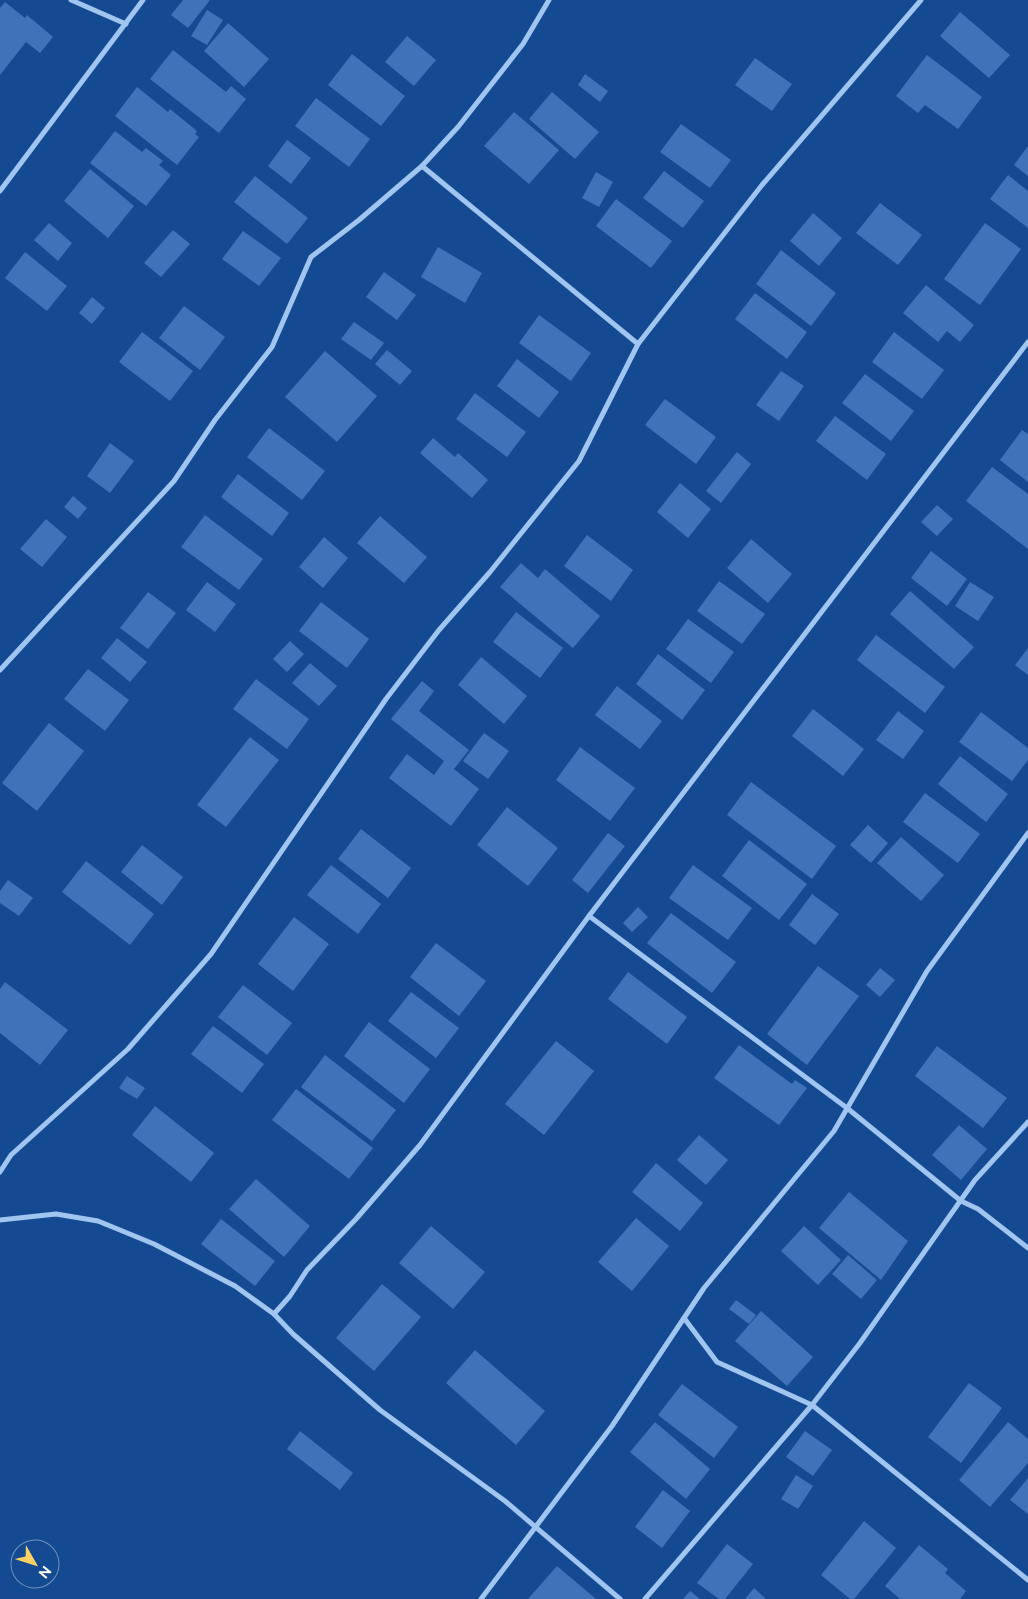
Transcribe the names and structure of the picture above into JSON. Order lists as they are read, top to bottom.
{
  "north": "bottom right"
}
